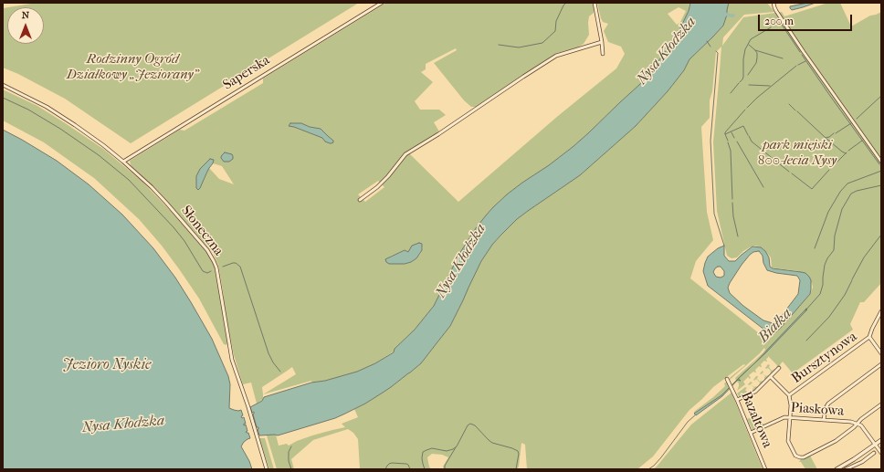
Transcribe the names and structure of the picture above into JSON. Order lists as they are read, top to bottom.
{
  "streets": {
    "street": [
      "Saperska",
      "Słoneczna",
      "Bursztynowa",
      "Piaskowa",
      "Bazaltowa"
    ]
  },
  "crossings": [
    ["Saperska", "Słoneczna"],
    ["Bursztynowa", "Bazaltowa"],
    ["Piaskowa", "Bazaltowa"]
  ],
  "water": ["Nysa Kłodzka", "Białka", "Jezioro Nyskie"],
  "parks": ["Rodzinny Ogród Działkowy „Jeziorany”", "park miejski 800-lecia Nysy"],
  "scale_bar": "200 m",
  "north": "top"
}
